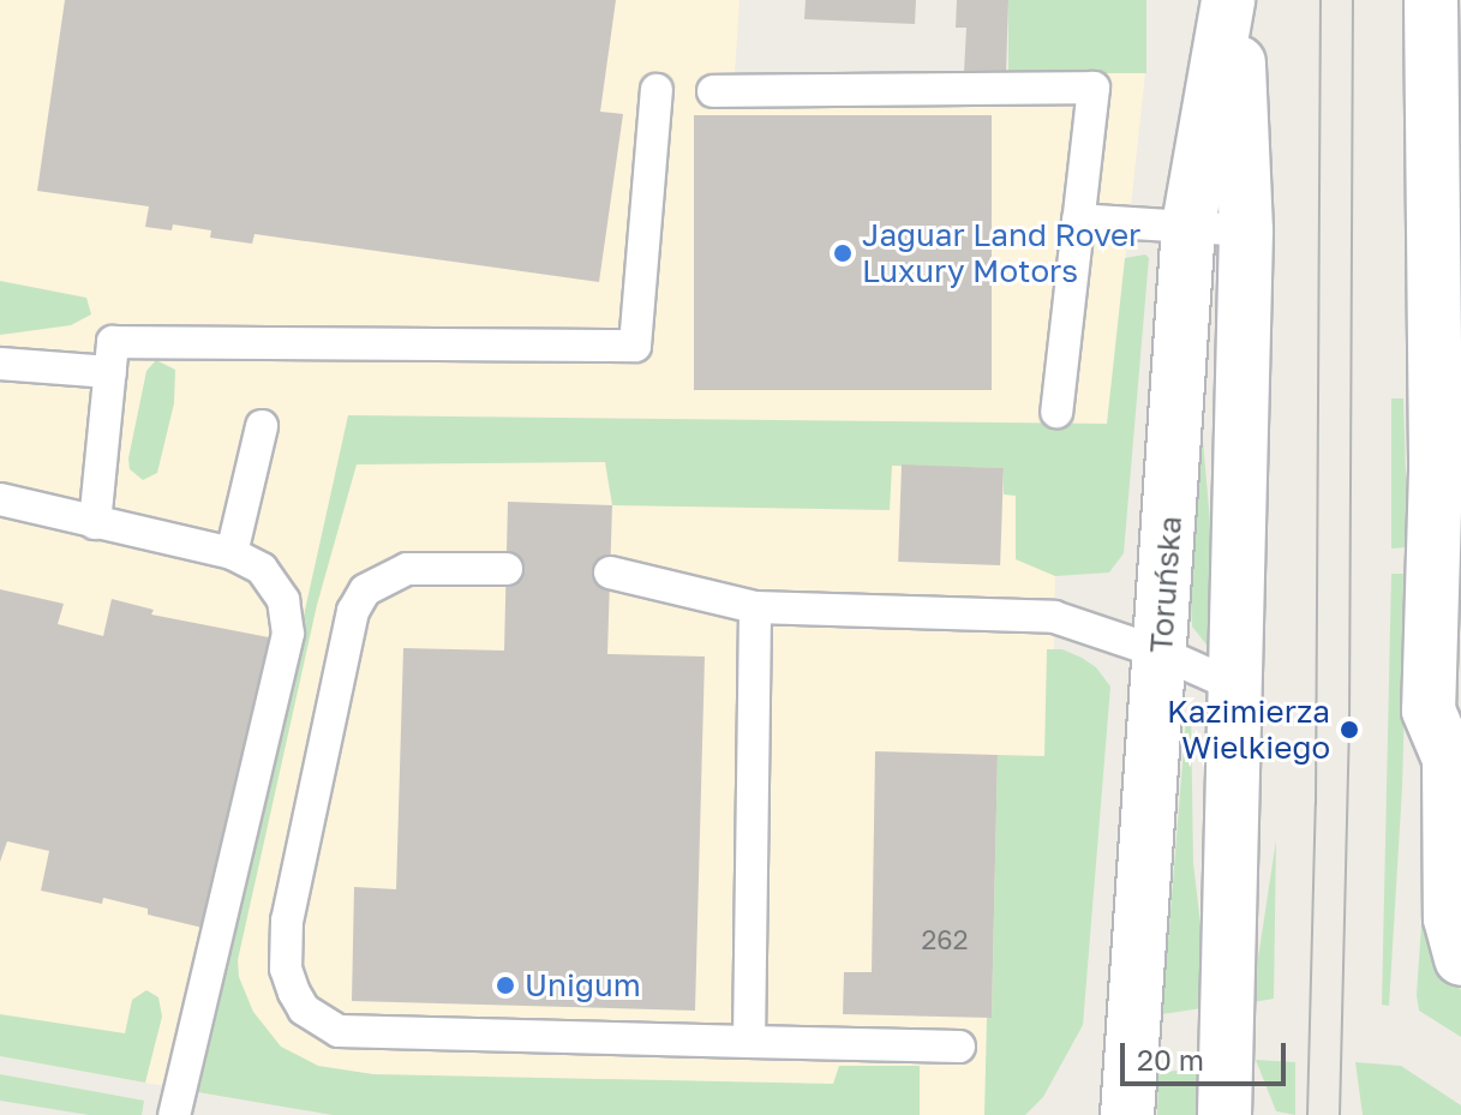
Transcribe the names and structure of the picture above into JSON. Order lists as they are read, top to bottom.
{
  "streets": {
    "street": ["Toruńska"]
  },
  "places": ["Jaguar Land Rover Luxury Motors", "Kazimierza Wielkiego", "Unigum"],
  "house_numbers": ["262"],
  "scale_bar": "20 m"
}
